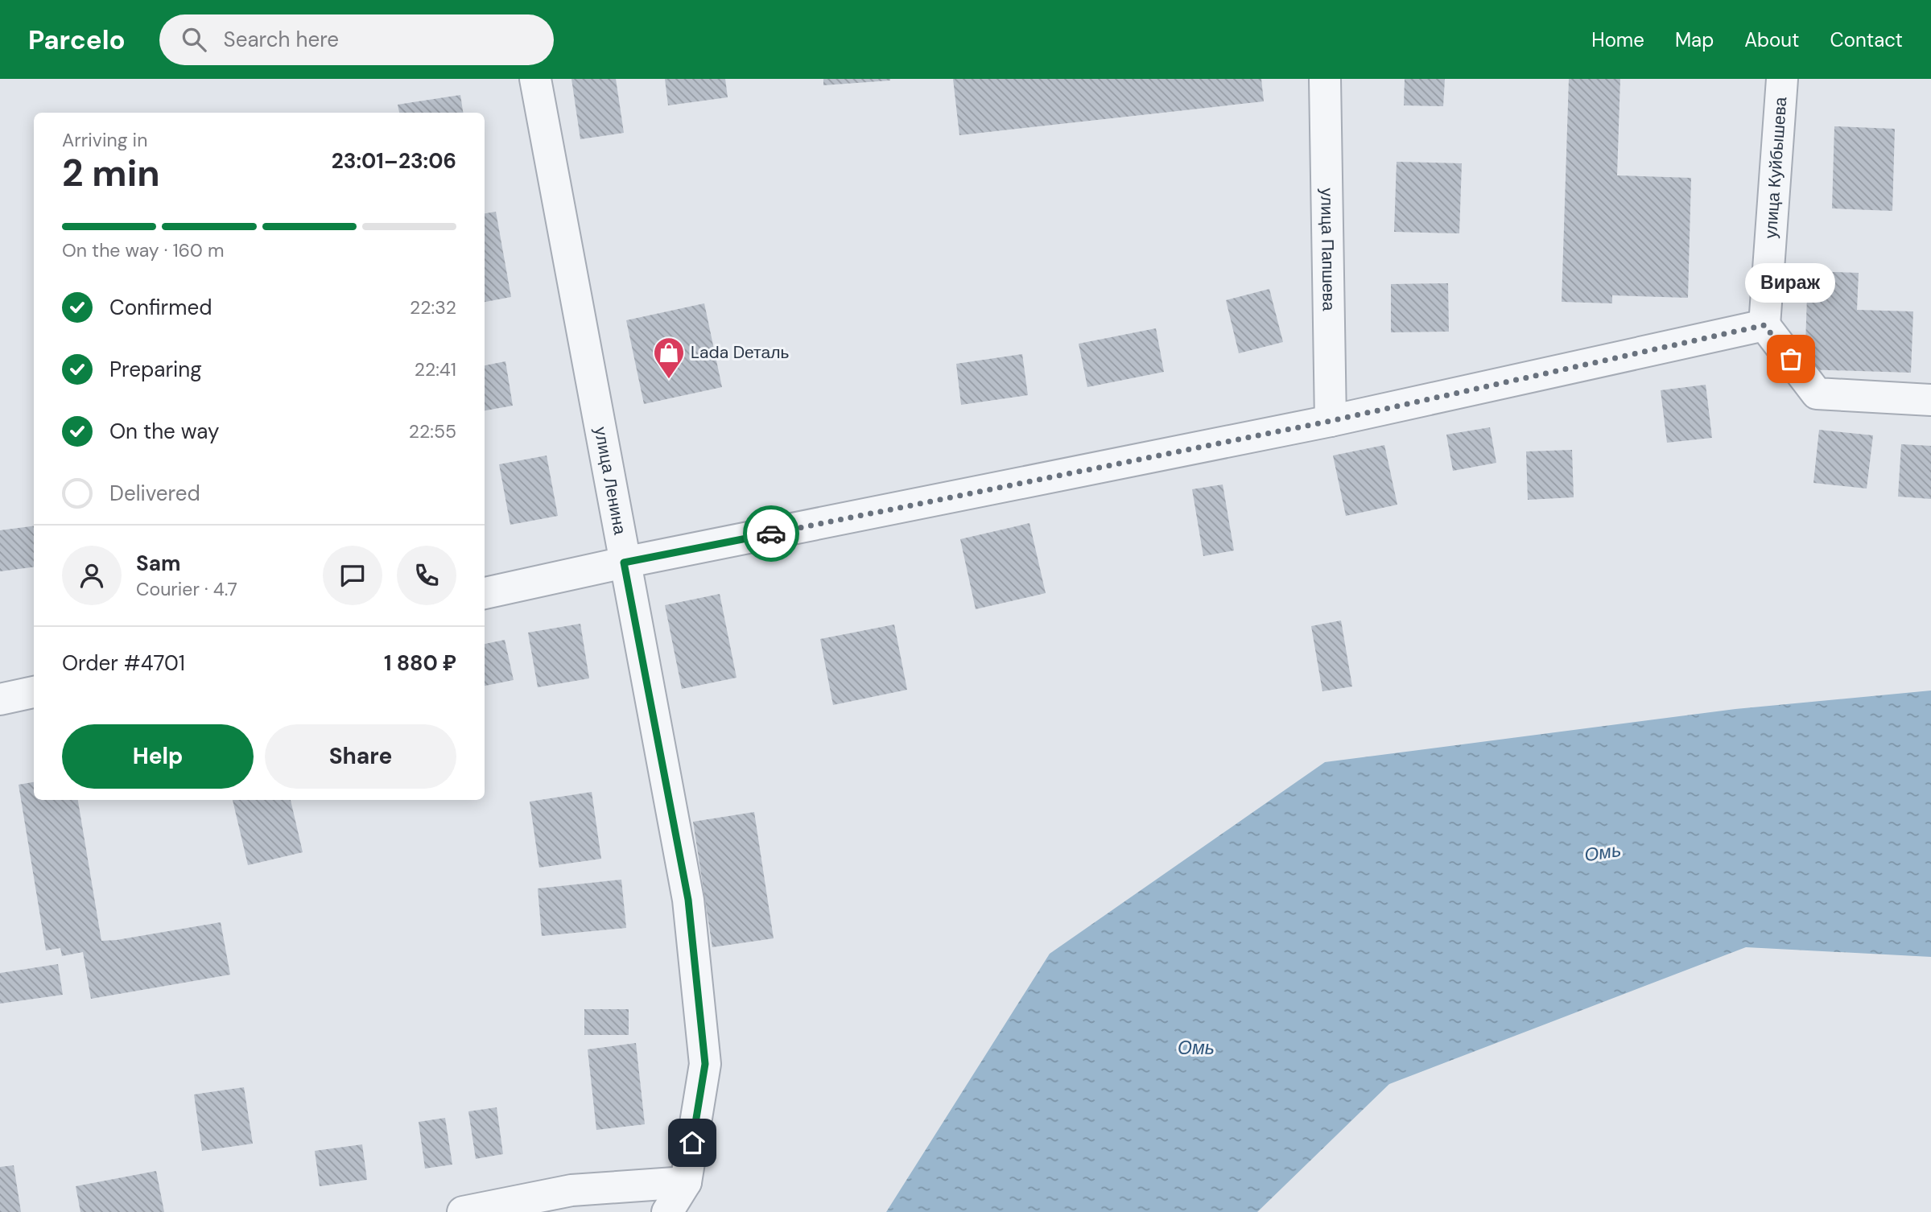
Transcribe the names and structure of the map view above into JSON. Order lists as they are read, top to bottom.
{
  "streets": {
    "street": ["улица Куйбышева", "улица Папшева", "улица Ленина"]
  },
  "water": ["Омь"],
  "places": {
    "other": ["Вираж"],
    "shop": ["Lada Dеталь"]
  },
  "page": {
    "header": "Parcelo",
    "search": "Search here",
    "nav": [
      "Home",
      "Map",
      "About",
      "Contact"
    ],
    "heading": ["2 min", "Arriving in", "23:01–23:06"],
    "panel": [
      "Sam",
      "Courier · 4.7",
      "Order #4701",
      "1 880 ₽"
    ],
    "bar": "On the way · 160 m",
    "bubble": "Вираж",
    "list": [
      ["Confirmed", "22:32"],
      ["Preparing", "22:41"],
      ["On the way", "22:55"],
      "Delivered"
    ],
    "buttons": ["Help", "Share"]
  }
}
